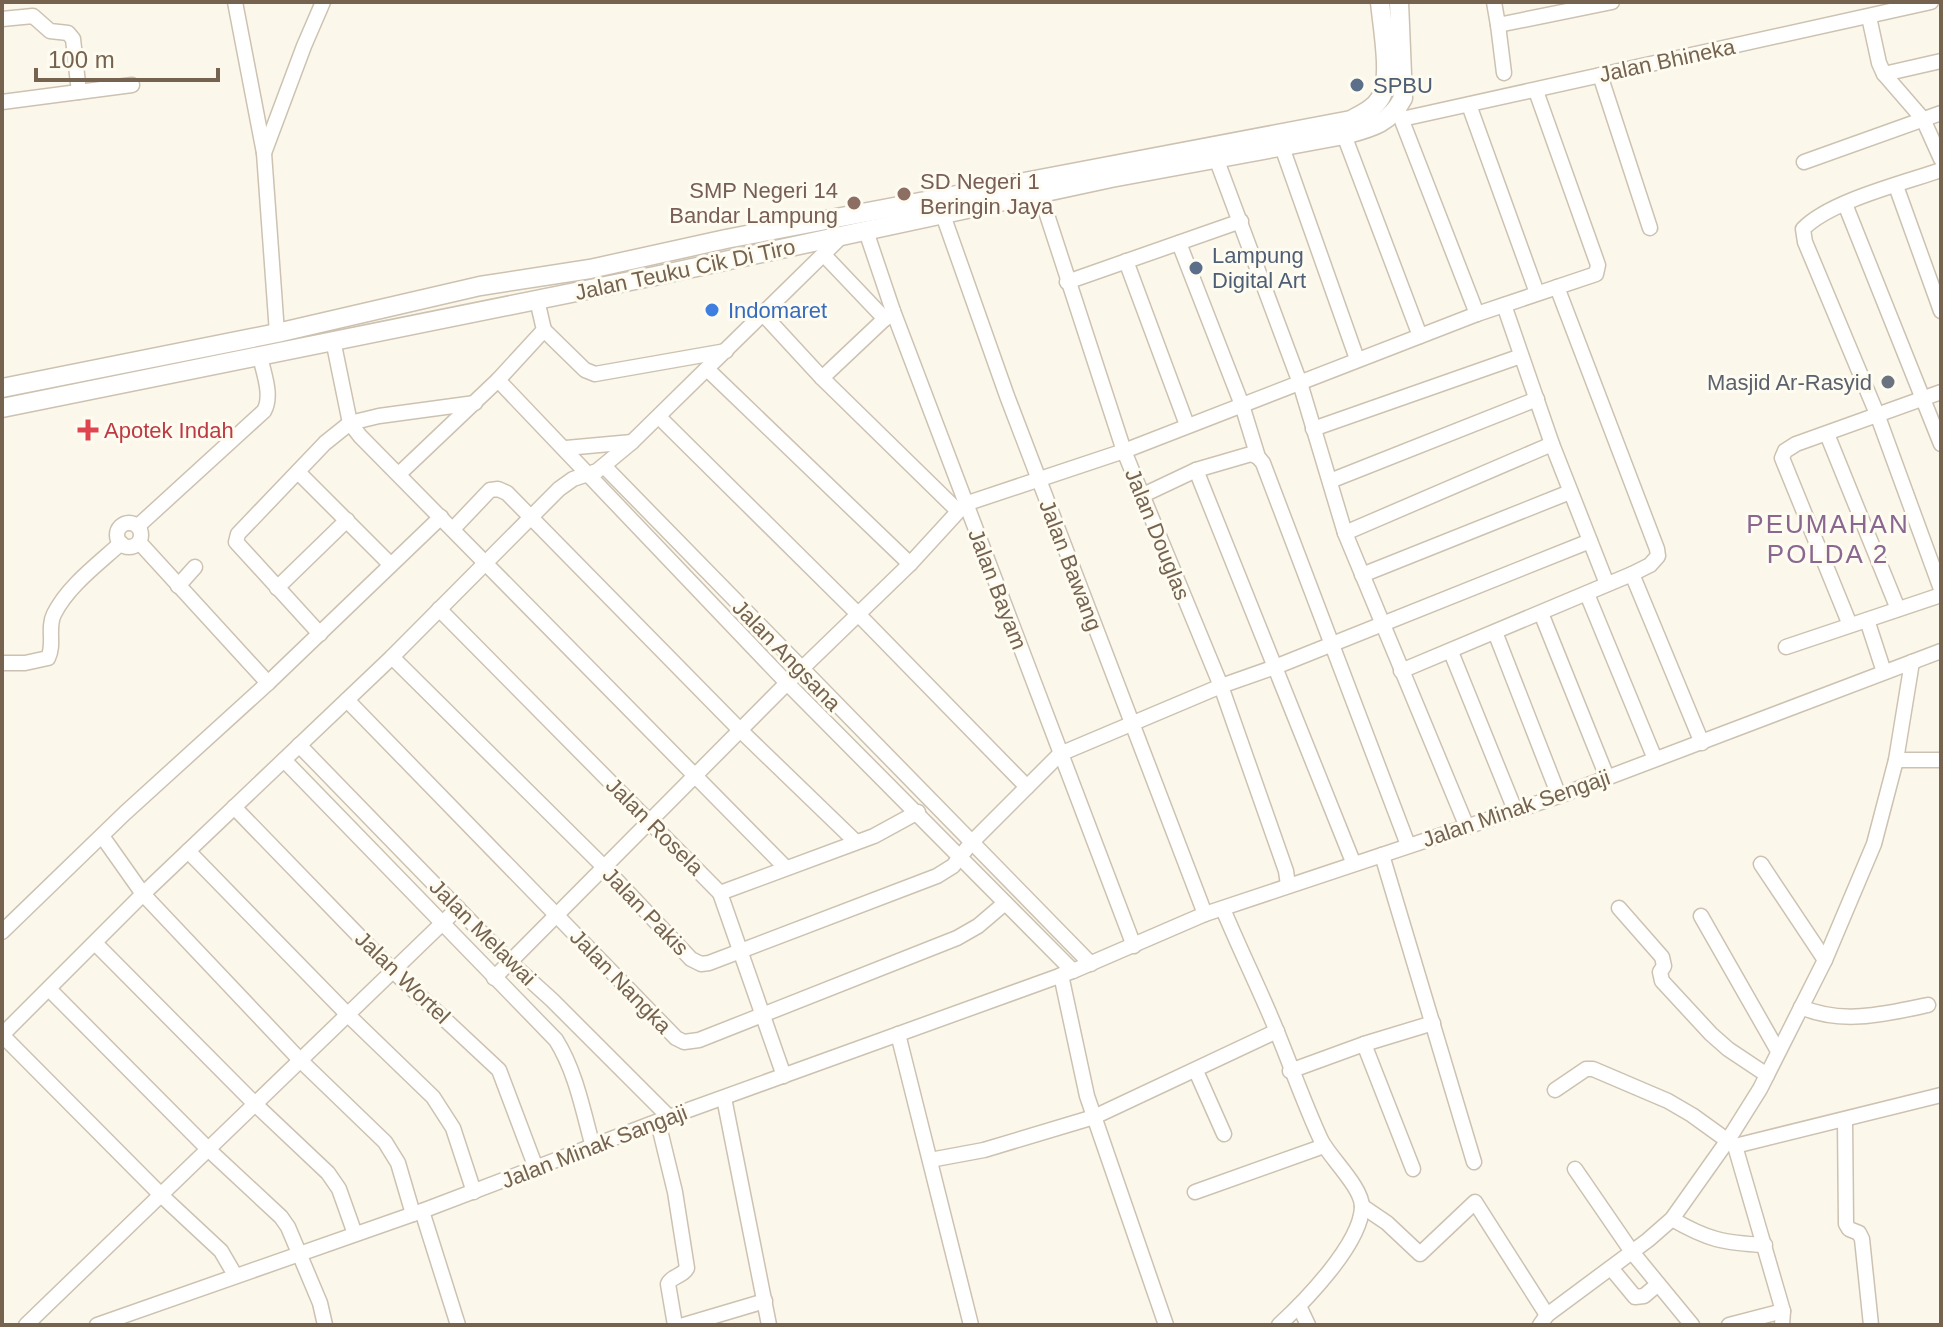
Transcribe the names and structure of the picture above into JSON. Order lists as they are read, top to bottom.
{
  "streets": {
    "street": [
      "Jalan Bhineka",
      "Jalan Teuku Cik Di Tiro",
      "Jalan Douglas",
      "Jalan Bawang",
      "Jalan Bayam",
      "Jalan Angsana",
      "Jalan Minak Sengaji",
      "Jalan Rosela",
      "Jalan Pakis",
      "Jalan Melawai",
      "Jalan Wortel",
      "Jalan Nangka",
      "Jalan Minak Sangaji"
    ]
  },
  "crossings": [
    ["Jalan Bhineka", "Jalan Teuku Cik Di Tiro"],
    ["Jalan Teuku Cik Di Tiro", "Jalan Douglas"],
    ["Jalan Teuku Cik Di Tiro", "Jalan Bawang"],
    ["Jalan Teuku Cik Di Tiro", "Jalan Bayam"],
    ["Jalan Douglas", "Jalan Minak Sengaji"],
    ["Jalan Bawang", "Jalan Minak Sengaji"],
    ["Jalan Bayam", "Jalan Angsana"],
    ["Jalan Bayam", "Jalan Minak Sengaji"],
    ["Jalan Angsana", "Jalan Minak Sengaji"],
    ["Jalan Angsana", "Jalan Rosela"],
    ["Jalan Angsana", "Jalan Pakis"],
    ["Jalan Angsana", "Jalan Melawai"],
    ["Jalan Angsana", "Jalan Nangka"],
    ["Jalan Angsana", "Jalan Minak Sangaji"],
    ["Jalan Minak Sengaji", "Jalan Minak Sangaji"],
    ["Jalan Melawai", "Jalan Minak Sangaji"],
    ["Jalan Wortel", "Jalan Minak Sangaji"]
  ],
  "districts": ["PEUMAHAN POLDA 2"],
  "places": {
    "other": [
      "SPBU",
      "SD Negeri 1 Beringin Jaya",
      "SMP Negeri 14 Bandar Lampung",
      "Lampung Digital Art",
      "Indomaret",
      "Masjid Ar-Rasyid"
    ],
    "health": ["Apotek Indah"]
  },
  "scale_bar": "100 m"
}
